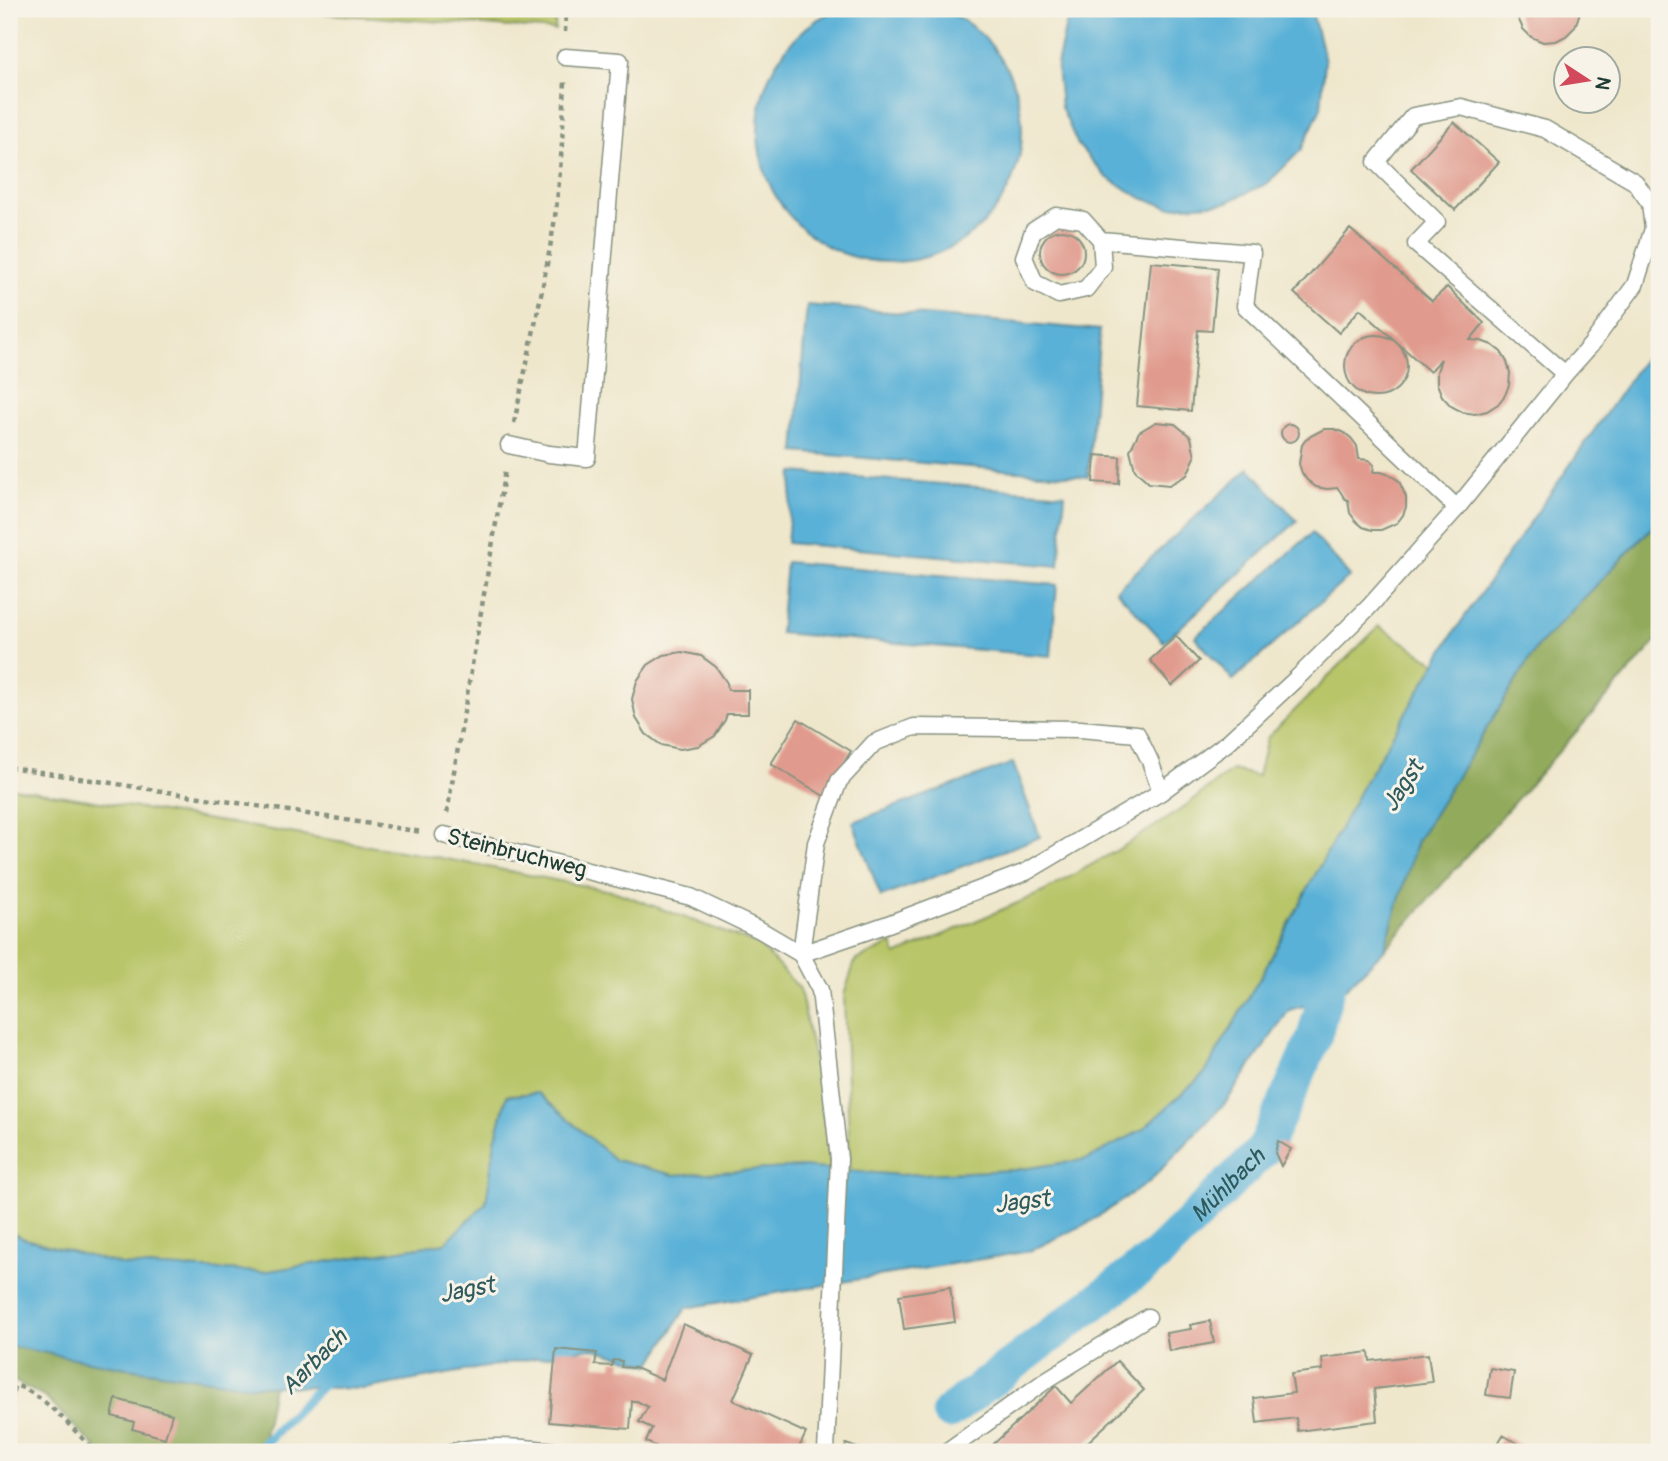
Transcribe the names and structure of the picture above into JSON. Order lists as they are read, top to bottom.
{
  "streets": {
    "lane": ["Steinbruchweg"]
  },
  "water": ["Jagst", "Mühlbach", "Aarbach"],
  "north": "right"
}
